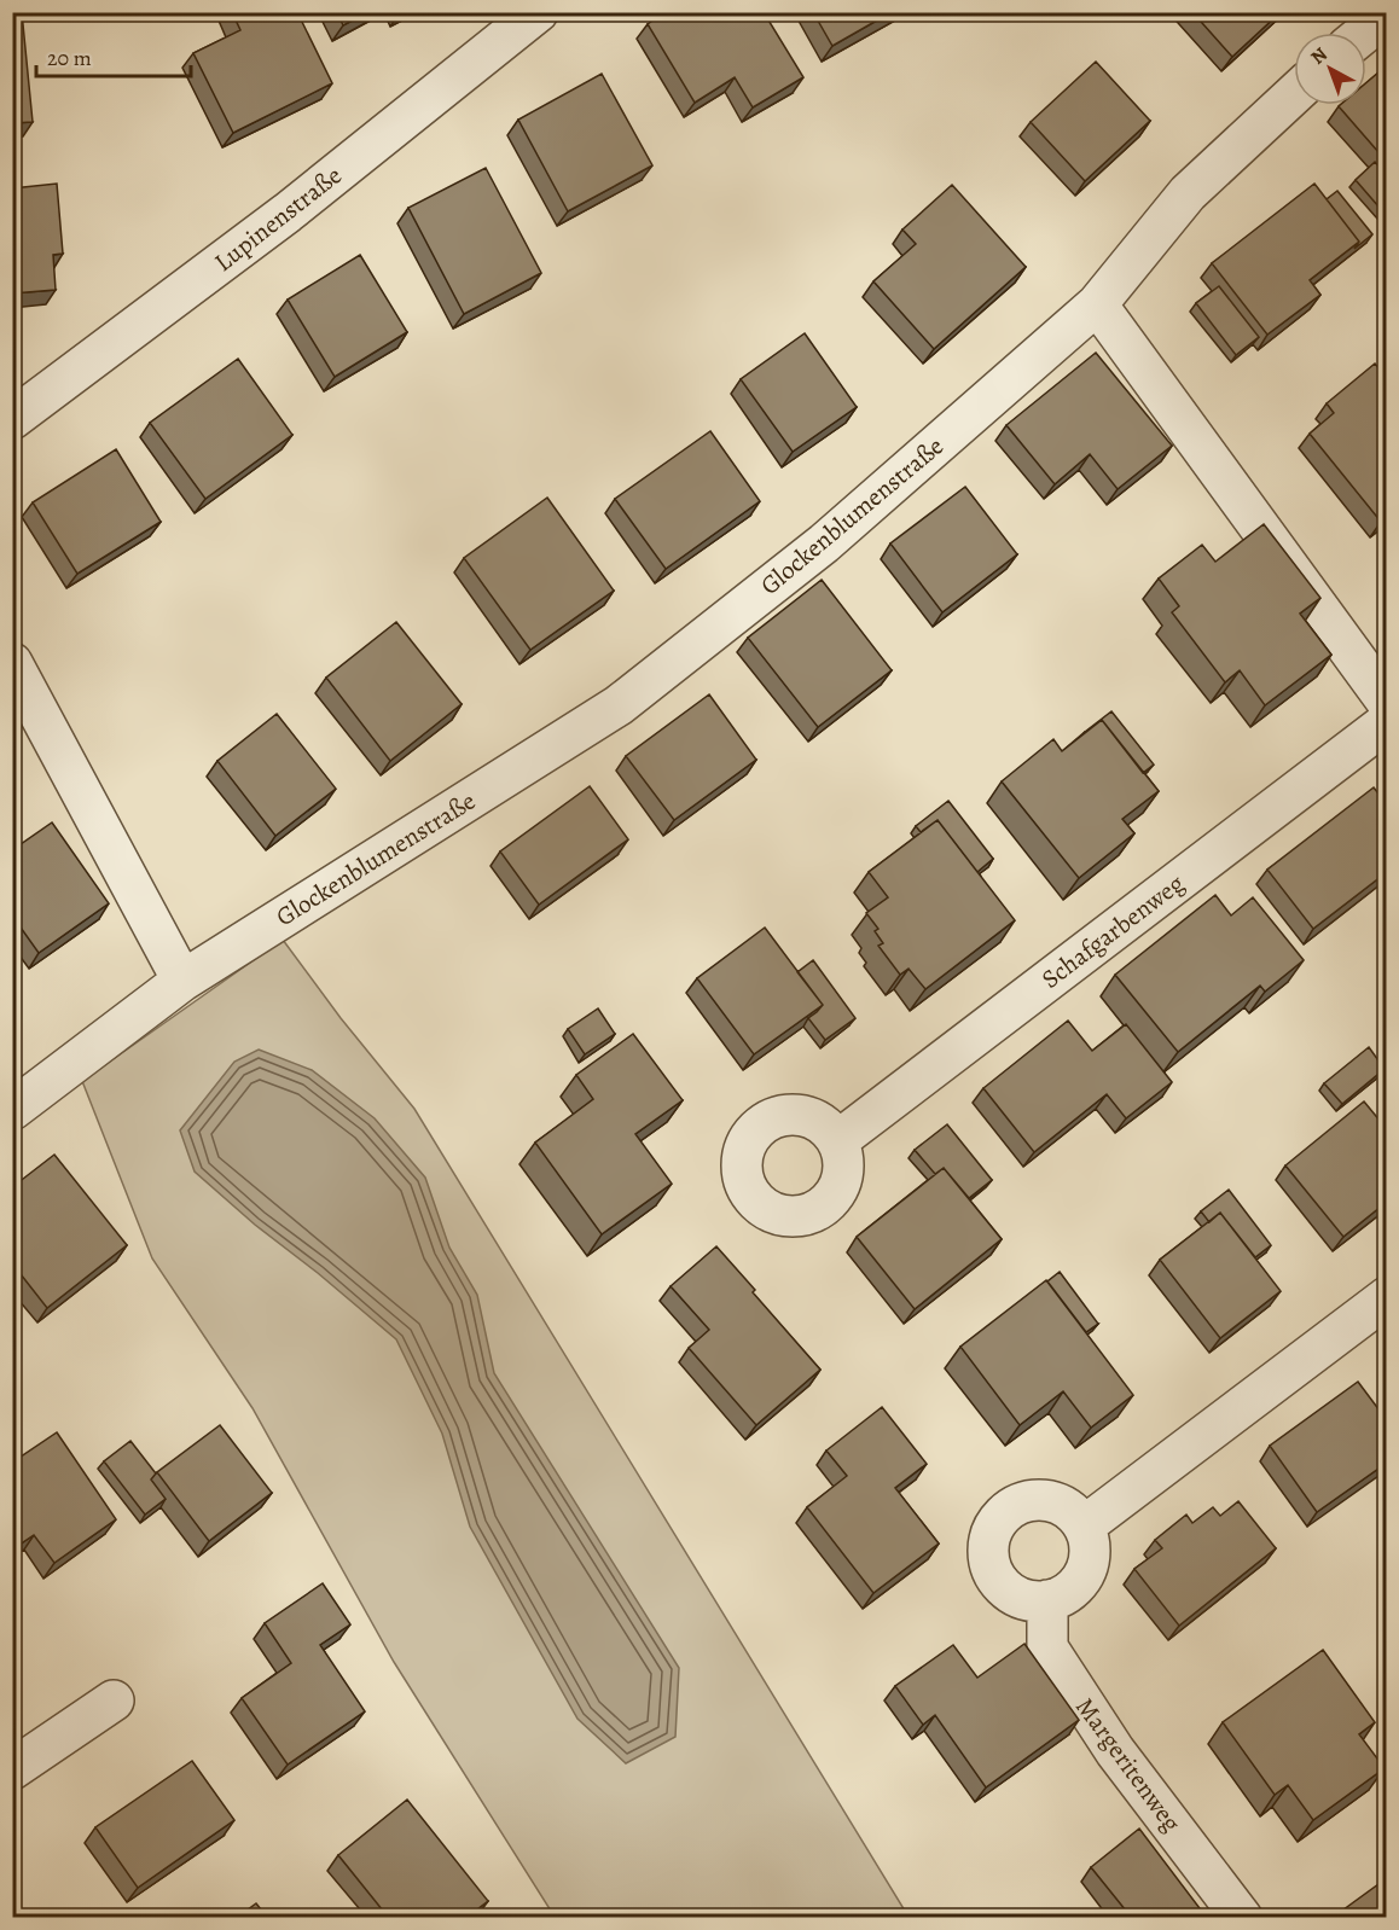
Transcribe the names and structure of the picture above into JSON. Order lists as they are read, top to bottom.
{
  "streets": {
    "street": [
      "Lupinenstraße",
      "Glockenblumenstraße",
      "Schafgarbenweg",
      "Margeritenweg"
    ]
  },
  "scale_bar": "20 m",
  "north": "top left"
}
